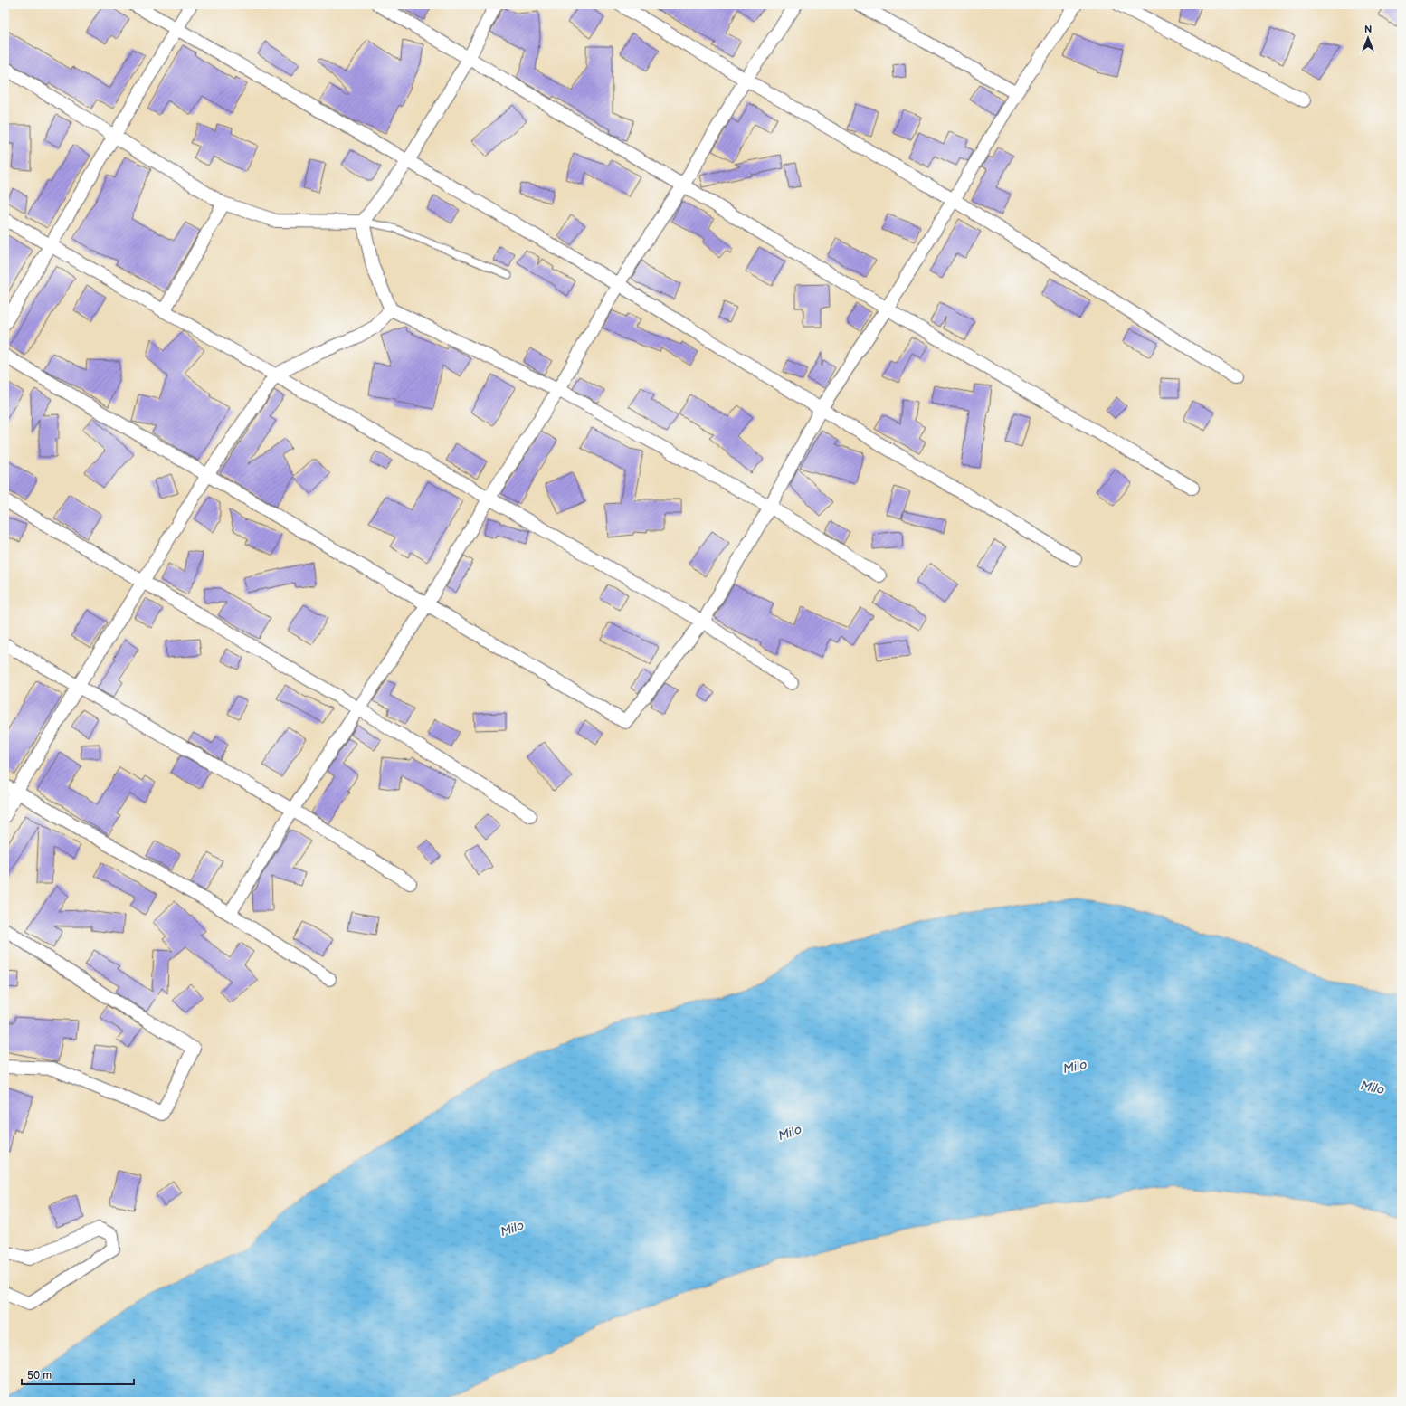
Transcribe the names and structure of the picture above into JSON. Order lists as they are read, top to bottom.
{
  "water": ["Milo"],
  "scale_bar": "50 m",
  "north": "top"
}
